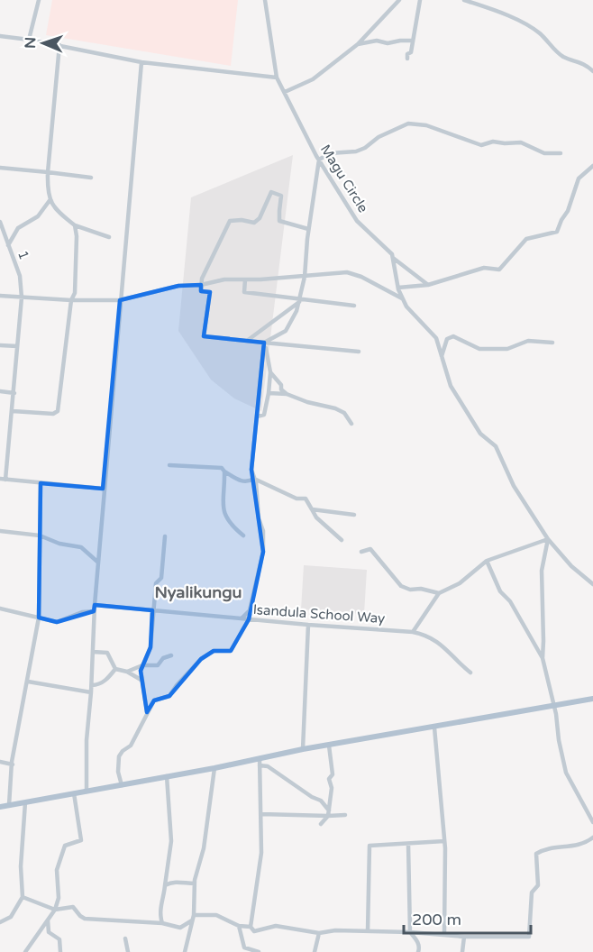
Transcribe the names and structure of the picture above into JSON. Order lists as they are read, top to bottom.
{
  "streets": {
    "street": ["Magu Circle", "1", "Isandula School Way"]
  },
  "districts": ["Nyalikungu"],
  "scale_bar": "200 m",
  "north": "left"
}
